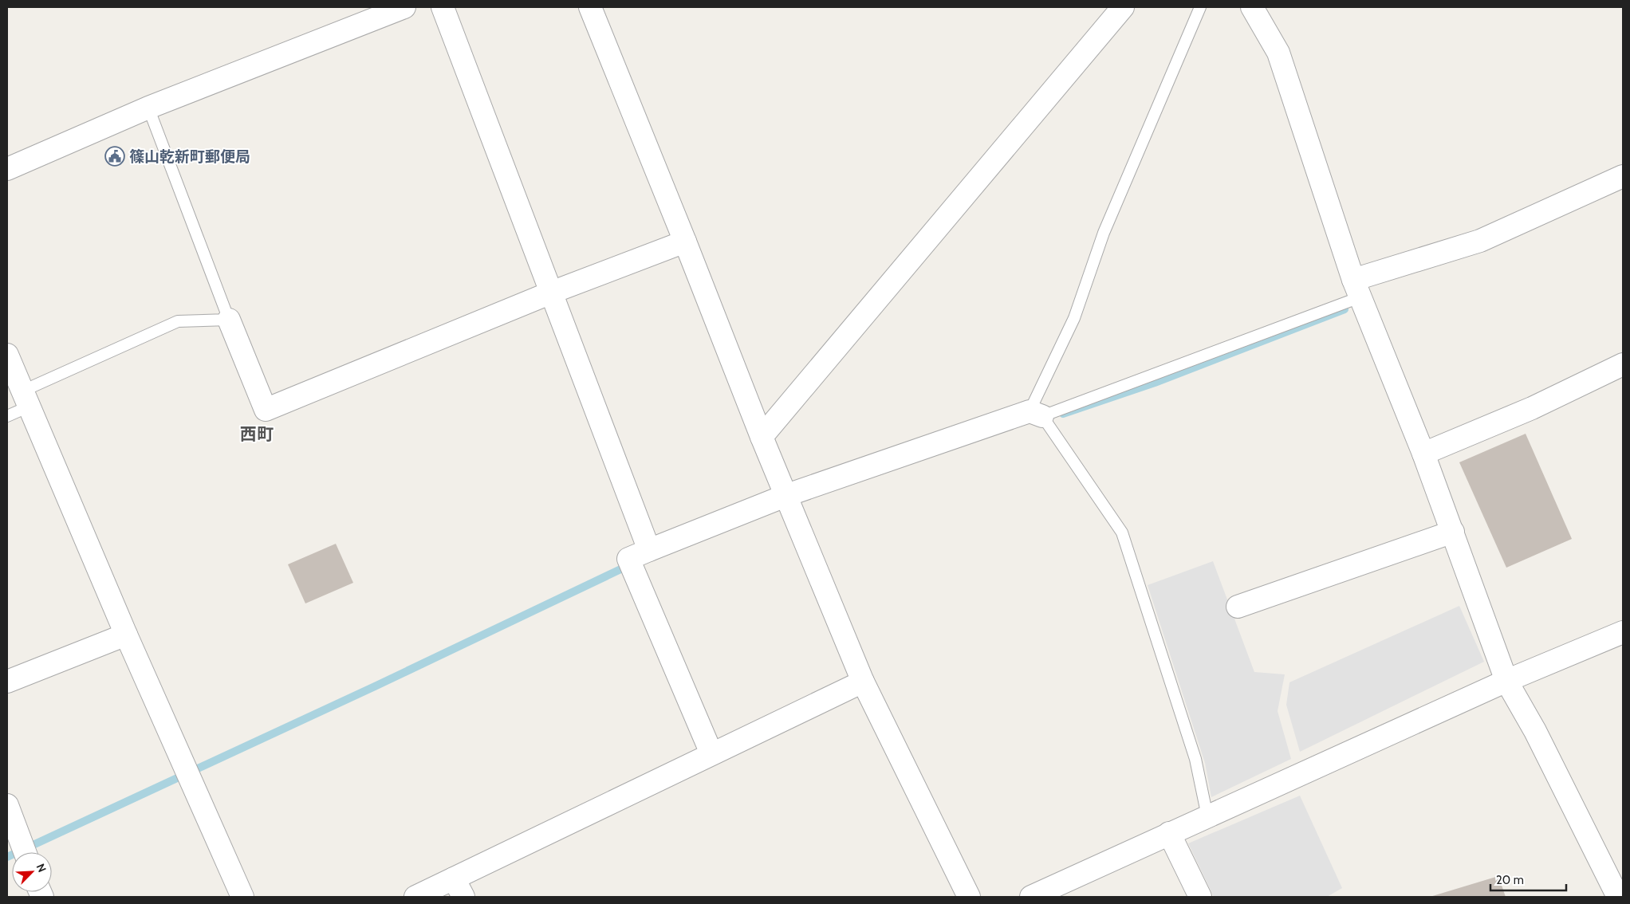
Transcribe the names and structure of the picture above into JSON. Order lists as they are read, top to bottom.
{
  "districts": ["西町"],
  "places": {
    "public building": ["篠山乾新町郵便局"]
  },
  "scale_bar": "20 m",
  "north": "top right"
}
